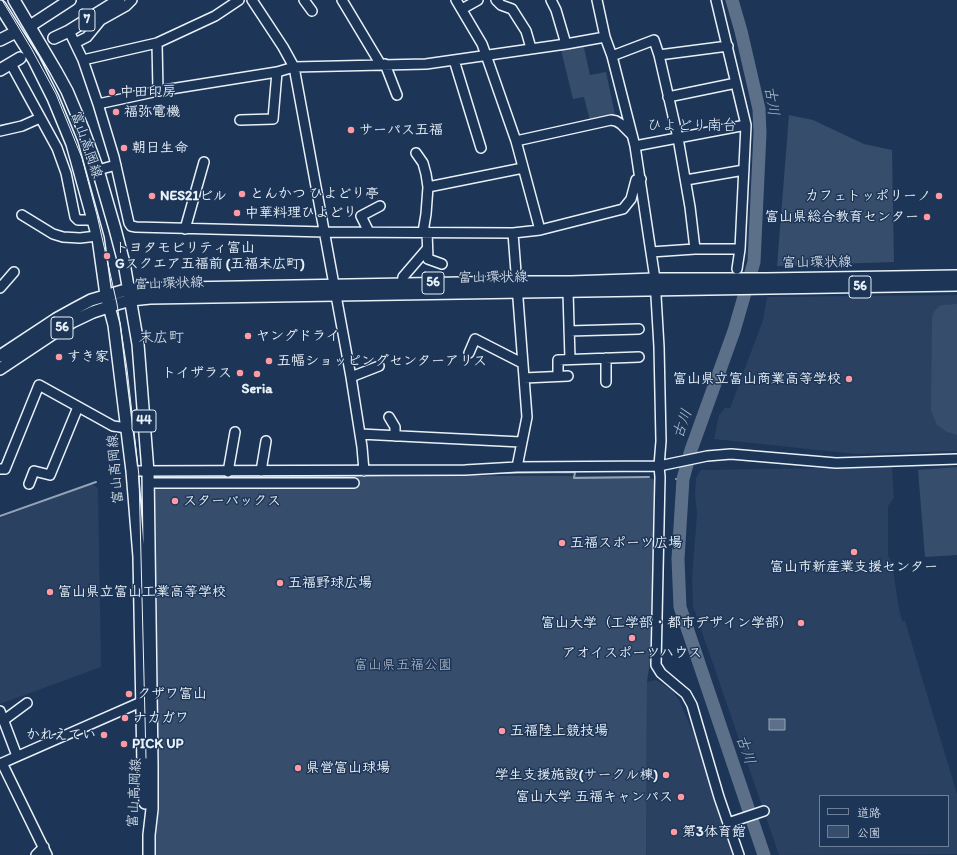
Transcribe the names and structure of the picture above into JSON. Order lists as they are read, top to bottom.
{
  "streets": {
    "main road": [
      "7",
      "富山高岡線",
      "富山環状線",
      "56",
      "44"
    ]
  },
  "crossings": [
    ["7", "富山高岡線"],
    ["富山高岡線", "富山環状線"],
    ["富山高岡線", "44"]
  ],
  "districts": ["ひよどり南台", "末広町"],
  "water": ["古川"],
  "parks": ["富山県五福公園"],
  "places": [
    "中田印房",
    "福弥電機",
    "サーパス五福",
    "朝日生命",
    "とんかつ ひよどり亭",
    "NES21ビル",
    "カフェトッポリーノ",
    "中華料理ひよどり",
    "富山県総合教育センター",
    "トヨタモビリティ富山 Gスクエア五福前 (五福末広町)",
    "ヤングドライ",
    "すき家",
    "五幅ショッピングセンターアリス",
    "トイザラス",
    "Seria",
    "富山県立富山商業高等学校",
    "スターバックス",
    "五福スポーツ広場",
    "富山市新産業支援センター",
    "五福野球広場",
    "富山県立富山工業高等学校",
    "富山大学（工学部・都市デザイン学部）",
    "アオイスポーツハウス",
    "クザワ富山",
    "ナカガワ",
    "五福陸上競技場",
    "かれえてい",
    "PICK UP",
    "県営富山球場",
    "学生支援施設(サークル棟)",
    "富山大学 五福キャンパス",
    "第3体育館"
  ],
  "legend": ["道路", "公園"]
}
